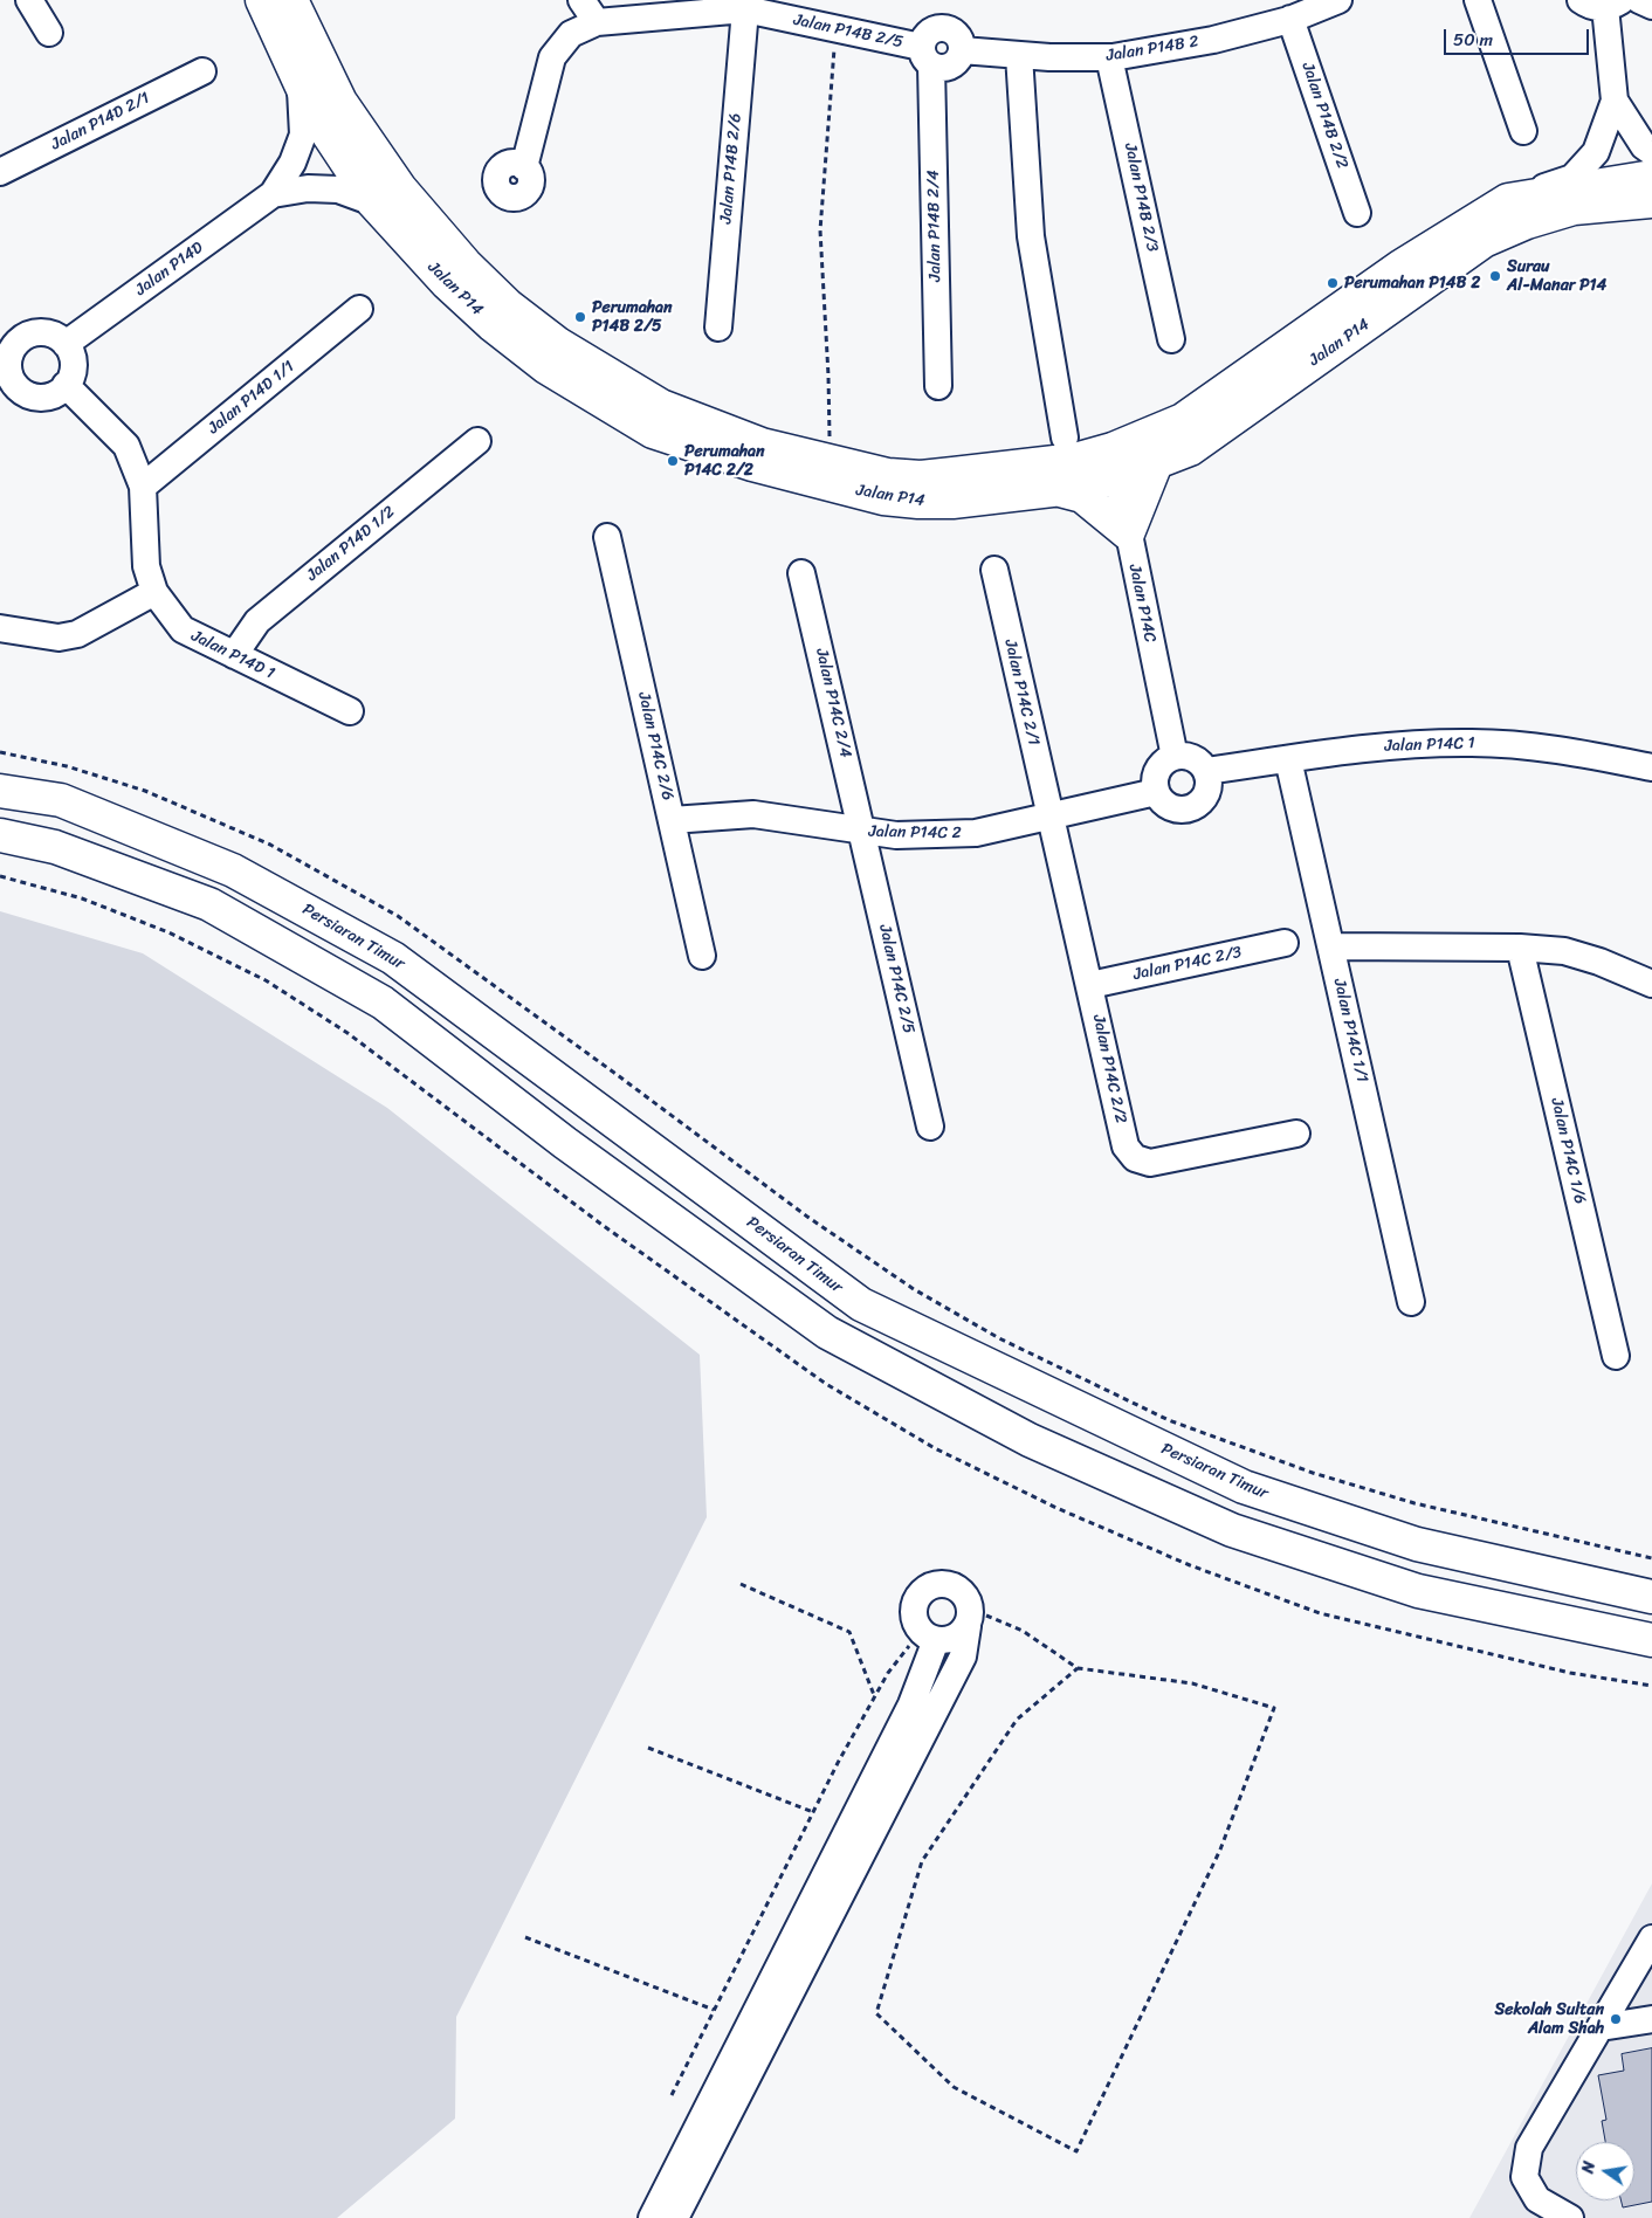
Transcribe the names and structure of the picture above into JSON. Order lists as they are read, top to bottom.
{
  "streets": {
    "main road": ["Jalan P14", "Persiaran Timur"],
    "street": [
      "Jalan P14B 2/5",
      "Jalan P14B 2",
      "Jalan P14B 2/2",
      "Jalan P14D 2/1",
      "Jalan P14B 2/6",
      "Jalan P14B 2/3",
      "Jalan P14B 2/4",
      "Jalan P14D",
      "Jalan P14D 1/1",
      "Jalan P14D 1/2",
      "Jalan P14C",
      "Jalan P14D 1",
      "Jalan P14C 2/1",
      "Jalan P14C 2/4",
      "Jalan P14C 1",
      "Jalan P14C 2/6",
      "Jalan P14C 2",
      "Jalan P14C 2/3",
      "Jalan P14C 2/5",
      "Jalan P14C 1/1",
      "Jalan P14C 2/2",
      "Jalan P14C 1/6"
    ]
  },
  "crossings": [
    ["Jalan P14B 2/5", "Jalan P14B 2"],
    ["Jalan P14B 2/5", "Jalan P14B 2/6"],
    ["Jalan P14B 2/5", "Jalan P14B 2/4"],
    ["Jalan P14B 2", "Jalan P14B 2/2"],
    ["Jalan P14B 2", "Jalan P14B 2/3"],
    ["Jalan P14B 2", "Jalan P14B 2/4"],
    ["Jalan P14D", "Jalan P14"],
    ["Jalan P14D", "Jalan P14D 1"],
    ["Jalan P14", "Jalan P14C"],
    ["Jalan P14D 1/1", "Jalan P14D 1"],
    ["Jalan P14D 1/2", "Jalan P14D 1"],
    ["Jalan P14C", "Jalan P14C 1"],
    ["Jalan P14C", "Jalan P14C 2"],
    ["Jalan P14C 2/1", "Jalan P14C 2"],
    ["Jalan P14C 2/1", "Jalan P14C 2/2"],
    ["Jalan P14C 2/4", "Jalan P14C 2"],
    ["Jalan P14C 2/4", "Jalan P14C 2/5"],
    ["Jalan P14C 1", "Jalan P14C 2"],
    ["Jalan P14C 1", "Jalan P14C 1/1"],
    ["Jalan P14C 2/6", "Jalan P14C 2"],
    ["Jalan P14C 2", "Jalan P14C 2/5"],
    ["Jalan P14C 2", "Jalan P14C 2/2"],
    ["Jalan P14C 2/3", "Jalan P14C 2/2"]
  ],
  "places": [
    "Surau Al-Manar P14",
    "Perumahan P14B 2",
    "Perumahan P14B 2/5",
    "Perumahan P14C 2/2",
    "Sekolah Sultan Alam Shah"
  ],
  "scale_bar": "50 m",
  "north": "left"
}
